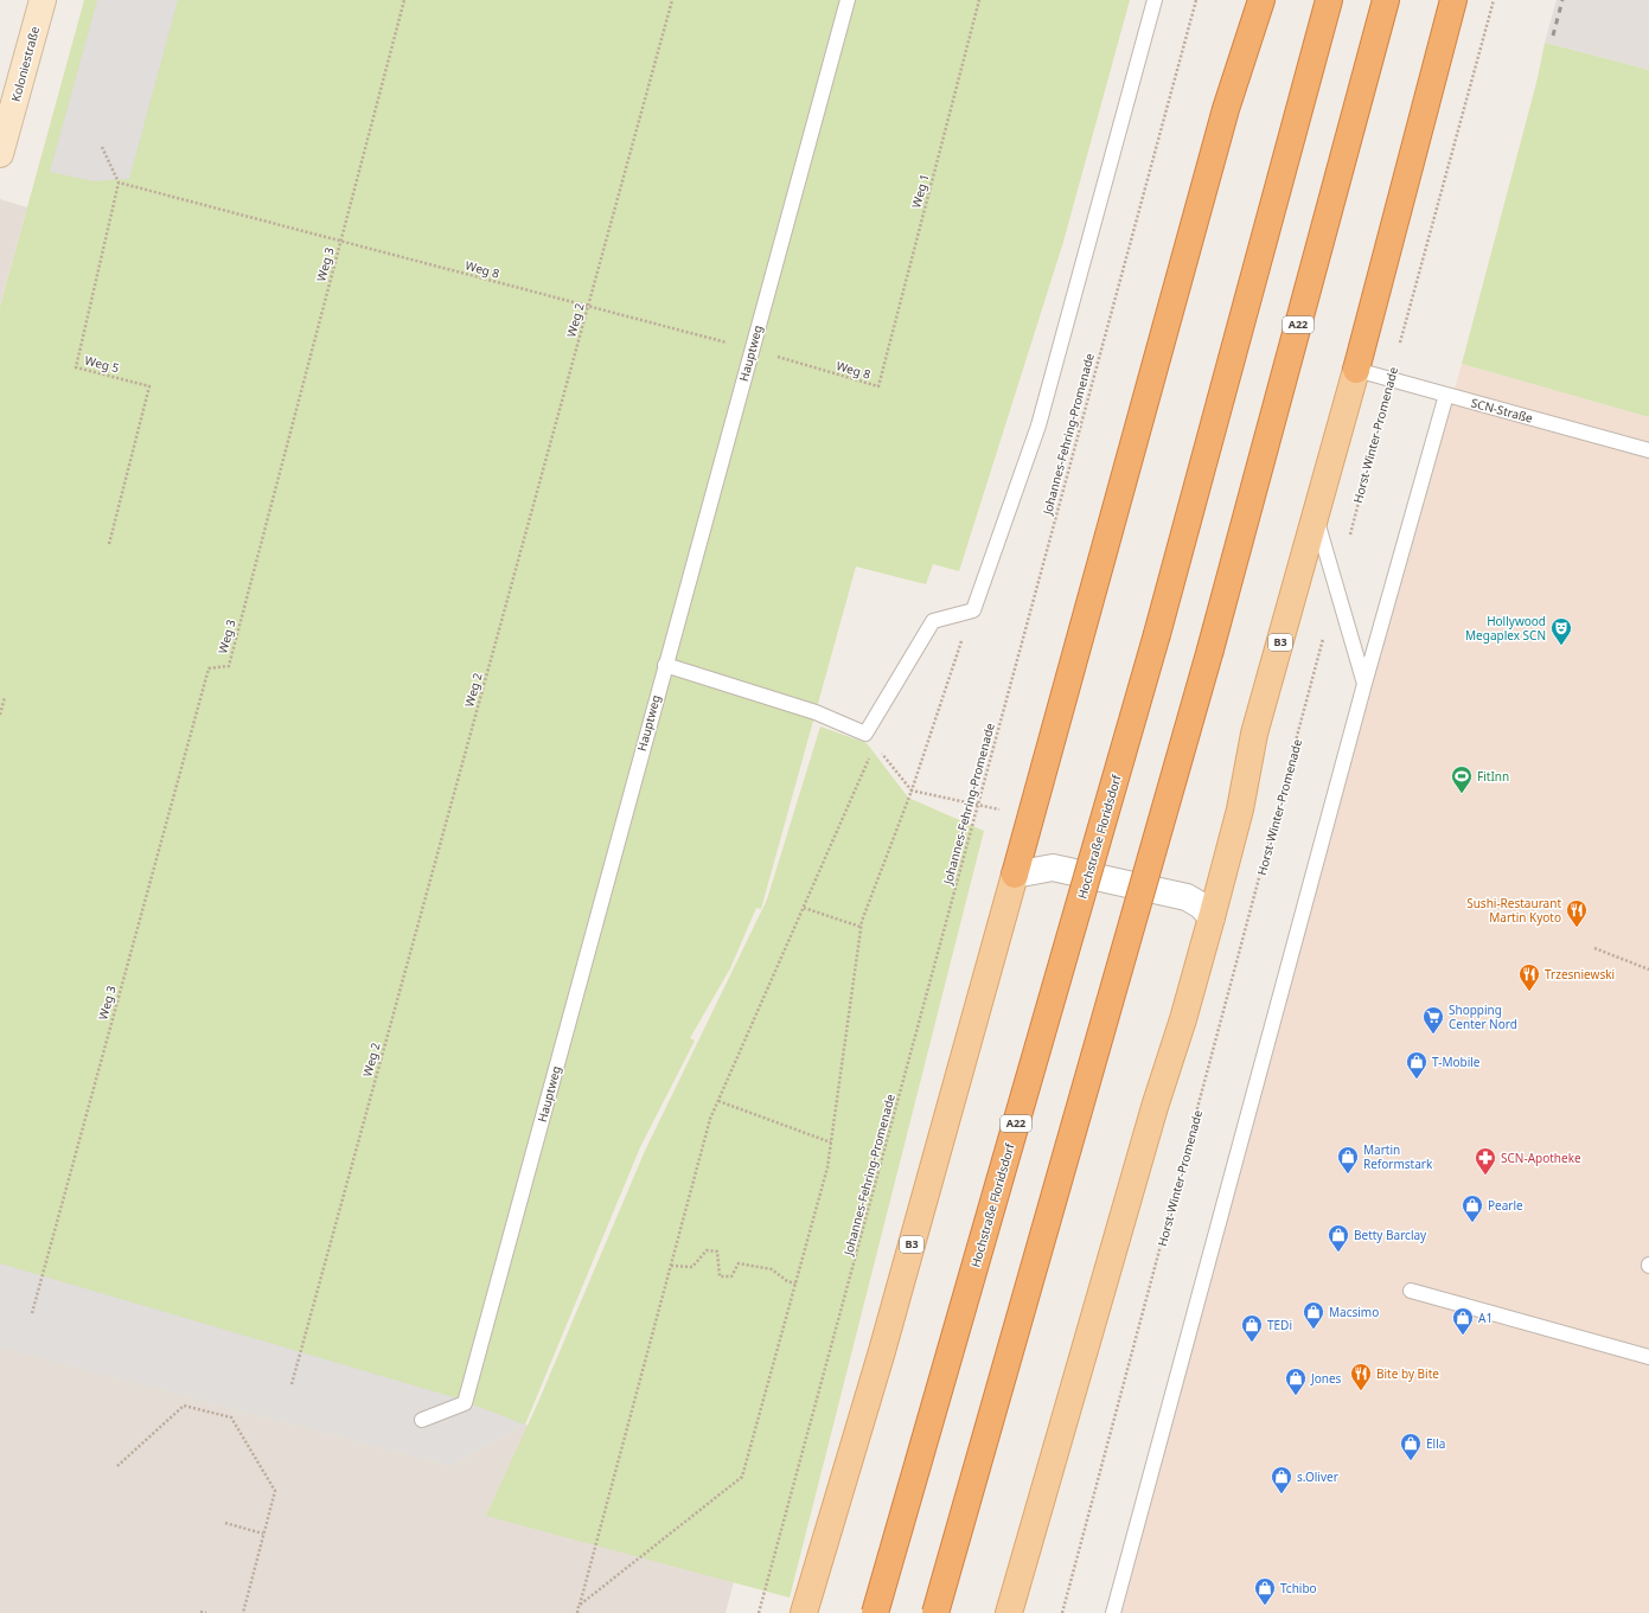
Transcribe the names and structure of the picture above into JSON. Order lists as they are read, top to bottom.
{
  "streets": {
    "highway": ["A22", "Hochstraße Floridsdorf"],
    "main road": ["B3"],
    "street": ["Koloniestraße"],
    "lane": ["Hauptweg", "SCN-Straße"],
    "path": [
      "Weg 1",
      "Weg 3",
      "Weg 8",
      "Weg 2",
      "Weg 5",
      "Johannes-Fehring-Promenade",
      "Horst-Winter-Promenade"
    ]
  },
  "crossings": [
    ["Weg 1", "Weg 8"],
    ["Weg 3", "Weg 8"],
    ["Weg 8", "Weg 2"],
    ["Weg 8", "Hauptweg"],
    ["Weg 8", "Weg 5"],
    ["SCN-Straße", "Horst-Winter-Promenade"],
    ["SCN-Straße", "B3"]
  ],
  "places": {
    "theatre": ["Hollywood Megaplex SCN"],
    "sports": ["FitInn"],
    "restaurant": ["Sushi-Restaurant Martin Kyoto", "Trzesniewski", "Bite by Bite"],
    "supermarket": ["Shopping Center Nord"],
    "shop": [
      "T-Mobile",
      "Martin Reformstark",
      "Pearle",
      "Betty Barclay",
      "Macsimo",
      "A1",
      "TEDi",
      "Jones",
      "Ella",
      "s.Oliver",
      "Tchibo"
    ],
    "pharmacy": ["SCN-Apotheke"]
  }
}
